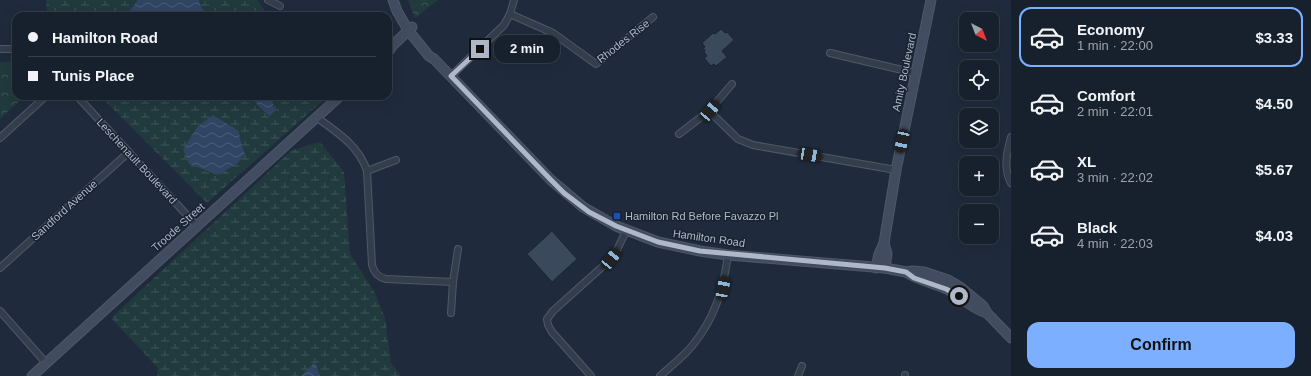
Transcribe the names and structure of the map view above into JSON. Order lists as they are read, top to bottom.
{
  "streets": {
    "main road": ["Amity Boulevard", "Troode Street", "Hamilton Road"],
    "street": ["Rhodes Rise", "Leschenault Boulevard", "Sandford Avenue"]
  },
  "crossings": [
    ["Amity Boulevard", "Hamilton Road"],
    ["Leschenault Boulevard", "Sandford Avenue"],
    ["Leschenault Boulevard", "Troode Street"]
  ],
  "places": {
    "transit": ["Hamilton Rd Before Favazzo Pl"]
  },
  "north": "bottom right",
  "page": {
    "list": [
      {
        "name": "Economy",
        "note": "1 min · 22:00",
        "value": "$3.33"
      },
      {
        "name": "Comfort",
        "note": "2 min · 22:01",
        "value": "$4.50"
      },
      {
        "name": "XL",
        "note": "3 min · 22:02",
        "value": "$5.67"
      },
      {
        "name": "Black",
        "note": "4 min · 22:03",
        "value": "$4.03"
      }
    ],
    "map_buttons": ["+", "−"],
    "banner": ["Hamilton Road", "Tunis Place"],
    "bubble": "2 min",
    "buttons": "Confirm"
  }
}
